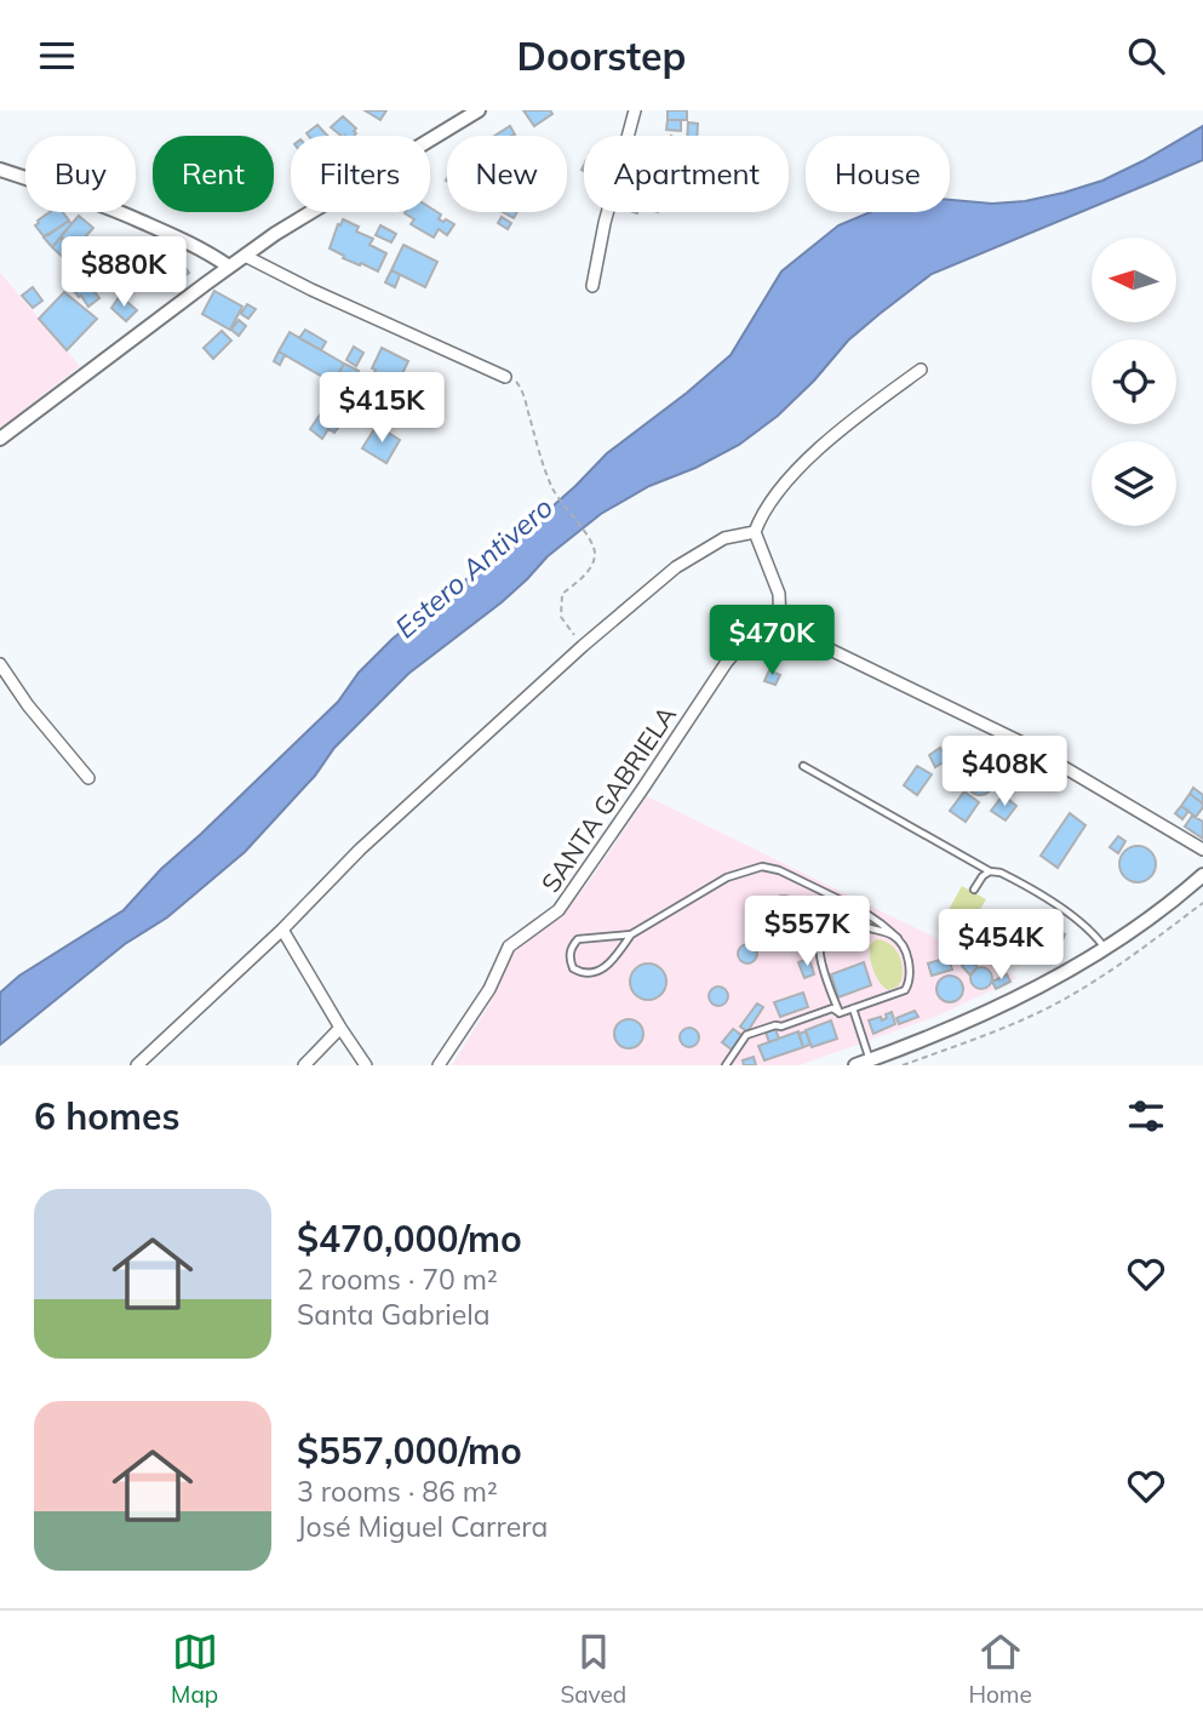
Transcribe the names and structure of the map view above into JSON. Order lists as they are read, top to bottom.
{
  "streets": {
    "street": ["SANTA GABRIELA"]
  },
  "water": ["Estero Antivero"],
  "north": "left",
  "page": {
    "header": "Doorstep",
    "chip": [
      "Buy",
      "Rent",
      "Filters",
      "New",
      "Apartment",
      "House"
    ],
    "price": [
      "$880K",
      "$415K",
      "$470K",
      "$408K",
      "$557K",
      "$454K"
    ],
    "heading": "6 homes",
    "list": [
      {
        "name": "$470,000/mo",
        "note": "2 rooms · 70 m² · Santa Gabriela"
      },
      {
        "name": "$557,000/mo",
        "note": "3 rooms · 86 m² · José Miguel Carrera"
      }
    ],
    "tabs": ["Map", "Saved", "Home"]
  }
}
